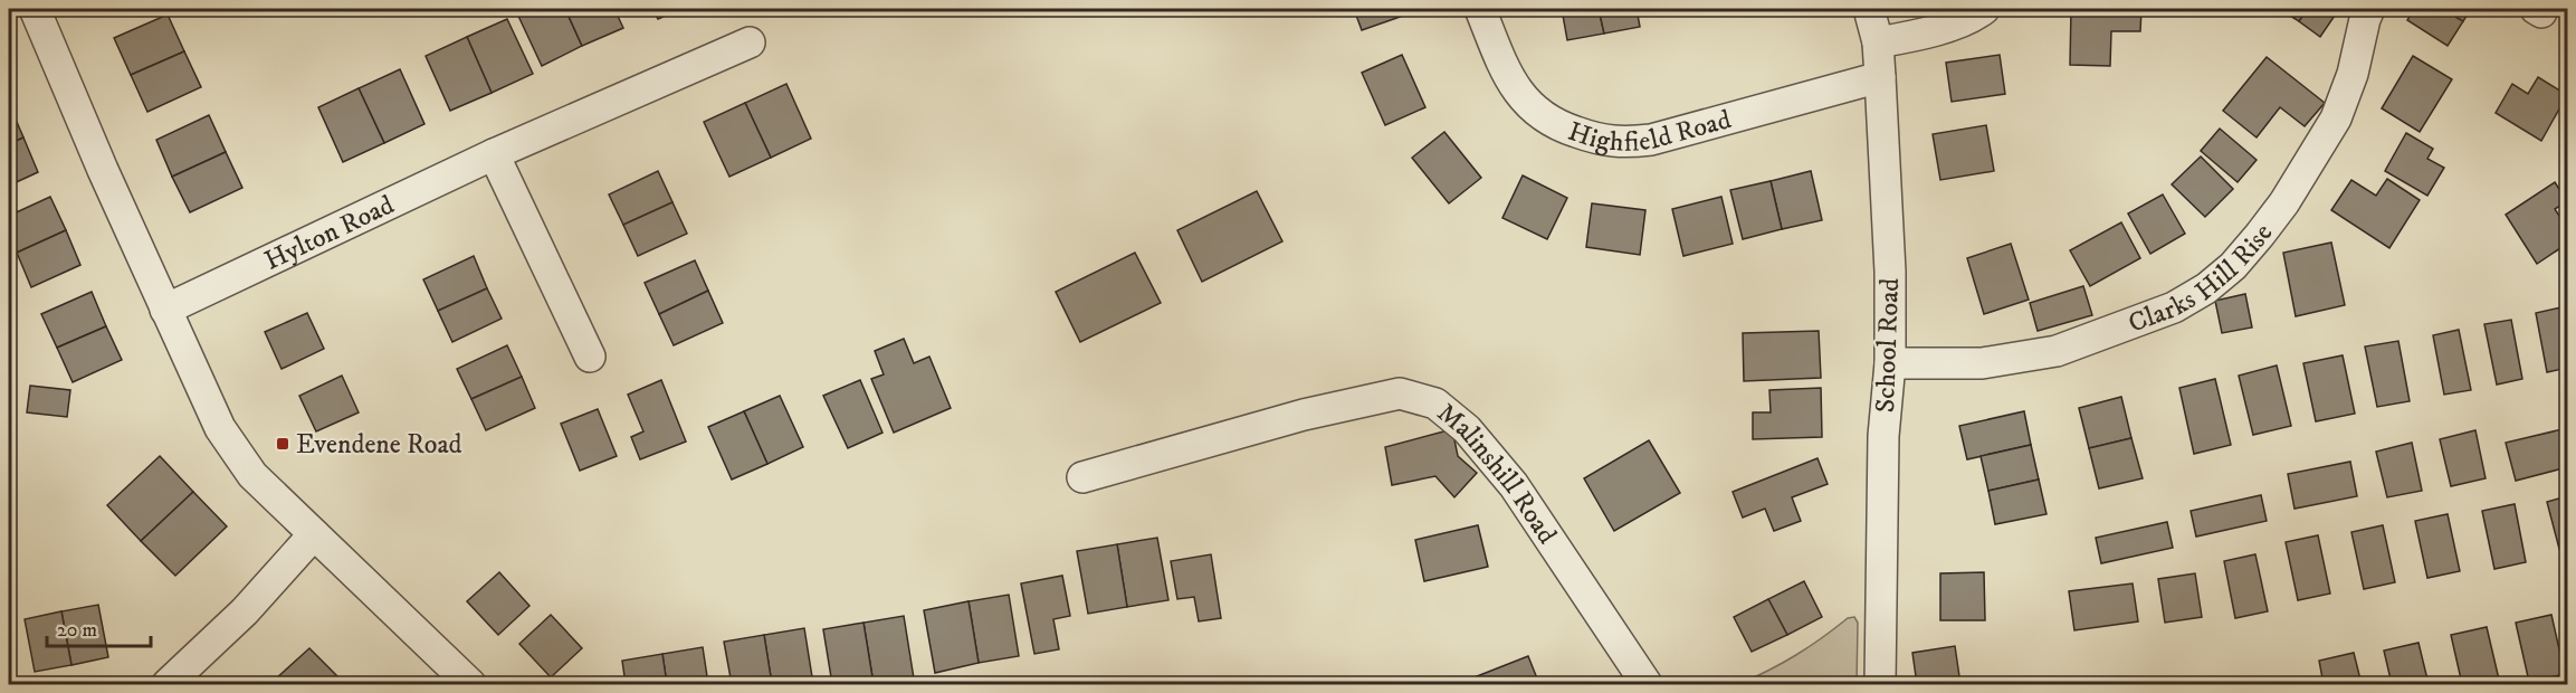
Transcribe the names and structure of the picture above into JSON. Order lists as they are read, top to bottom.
{
  "streets": {
    "street": [
      "Highfield Road",
      "Hylton Road",
      "Clarks Hill Rise",
      "School Road",
      "Malinshill Road"
    ]
  },
  "crossings": [
    ["Highfield Road", "School Road"],
    ["Clarks Hill Rise", "School Road"]
  ],
  "places": {
    "transit": ["Evendene Road"]
  },
  "scale_bar": "20 m"
}
